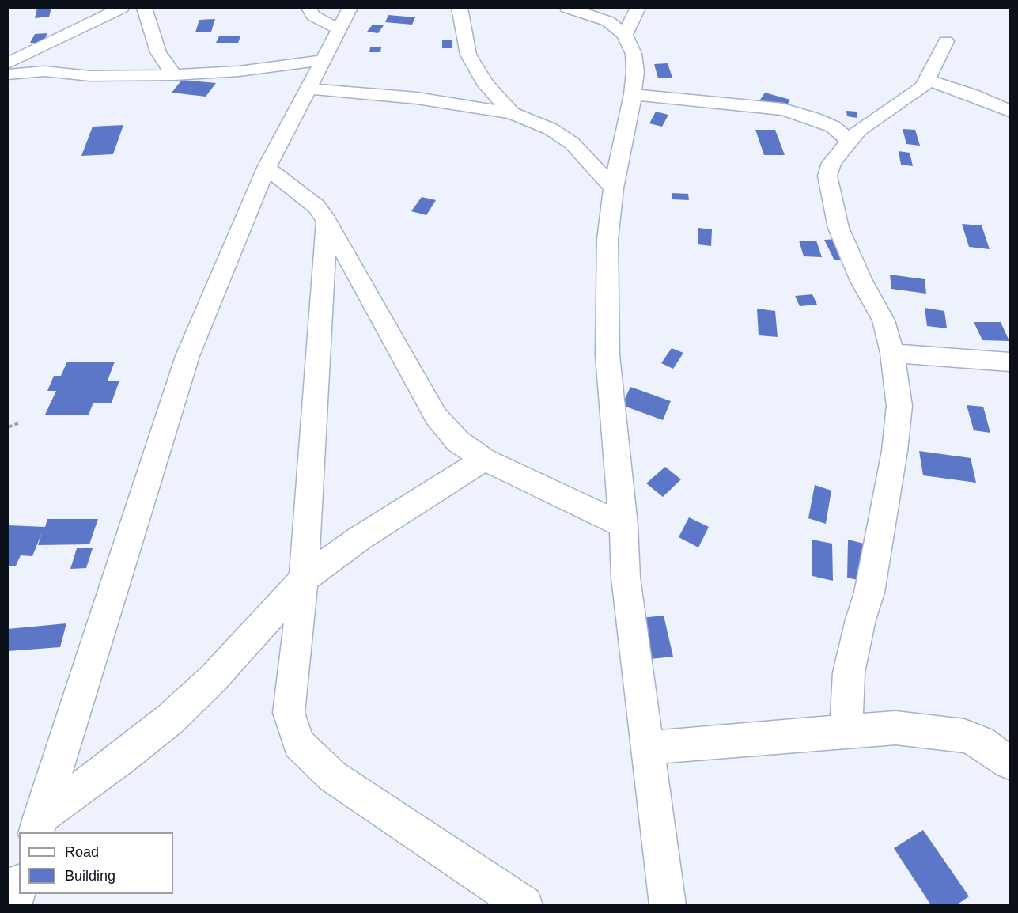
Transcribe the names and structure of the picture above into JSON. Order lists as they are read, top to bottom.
{
  "legend": ["Road", "Building"]
}
